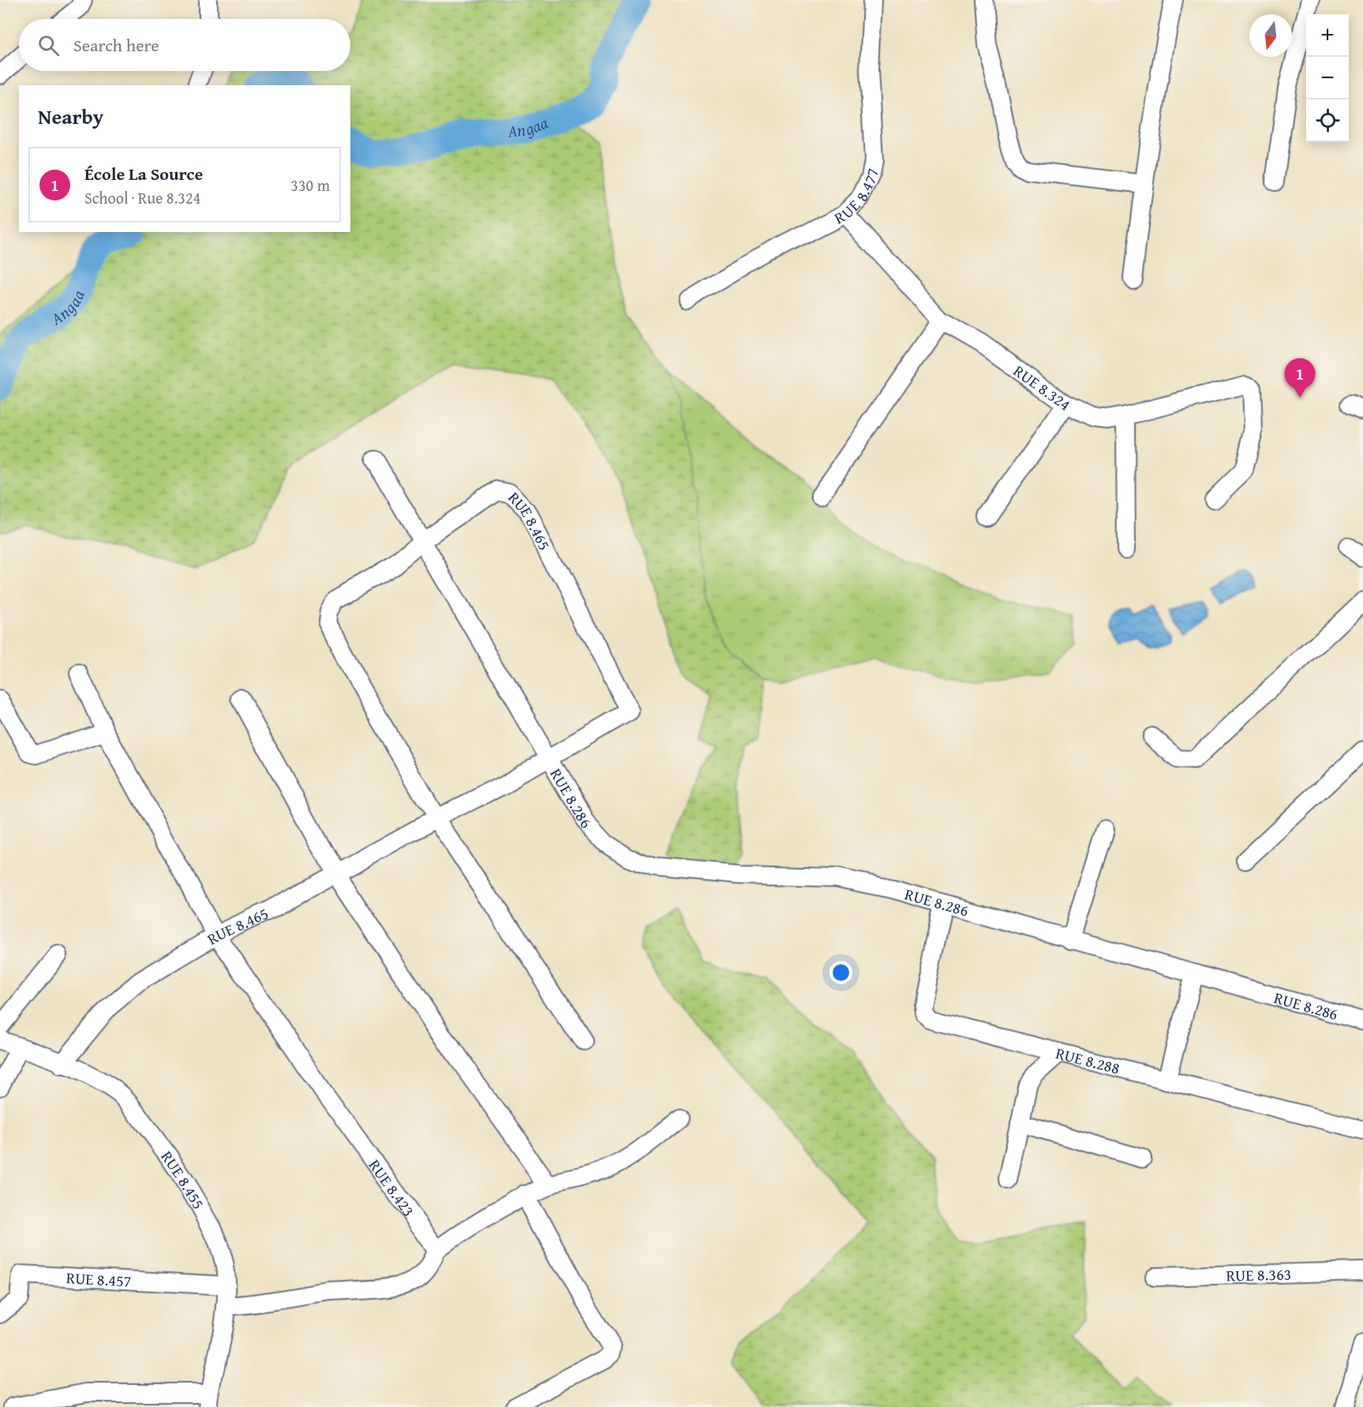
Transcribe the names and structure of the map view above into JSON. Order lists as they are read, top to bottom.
{
  "streets": {
    "street": [
      "RUE 8.477",
      "RUE 8.324",
      "RUE 8.465",
      "RUE 8.286",
      "RUE 8.288",
      "RUE 8.455",
      "RUE 8.423",
      "RUE 8.363",
      "RUE 8.457"
    ]
  },
  "crossings": [
    ["RUE 8.477", "RUE 8.324"],
    ["RUE 8.465", "RUE 8.286"],
    ["RUE 8.465", "RUE 8.455"],
    ["RUE 8.465", "RUE 8.423"],
    ["RUE 8.286", "RUE 8.288"],
    ["RUE 8.455", "RUE 8.457"]
  ],
  "water": ["Angaa"],
  "north": "bottom",
  "page": {
    "map_buttons": ["+", "−"],
    "search": "Search here",
    "heading": "Nearby",
    "list": [
      {
        "mark": "1",
        "name": "École La Source",
        "note": "School · Rue 8.324",
        "value": "330 m"
      }
    ],
    "pins": "1"
  }
}
